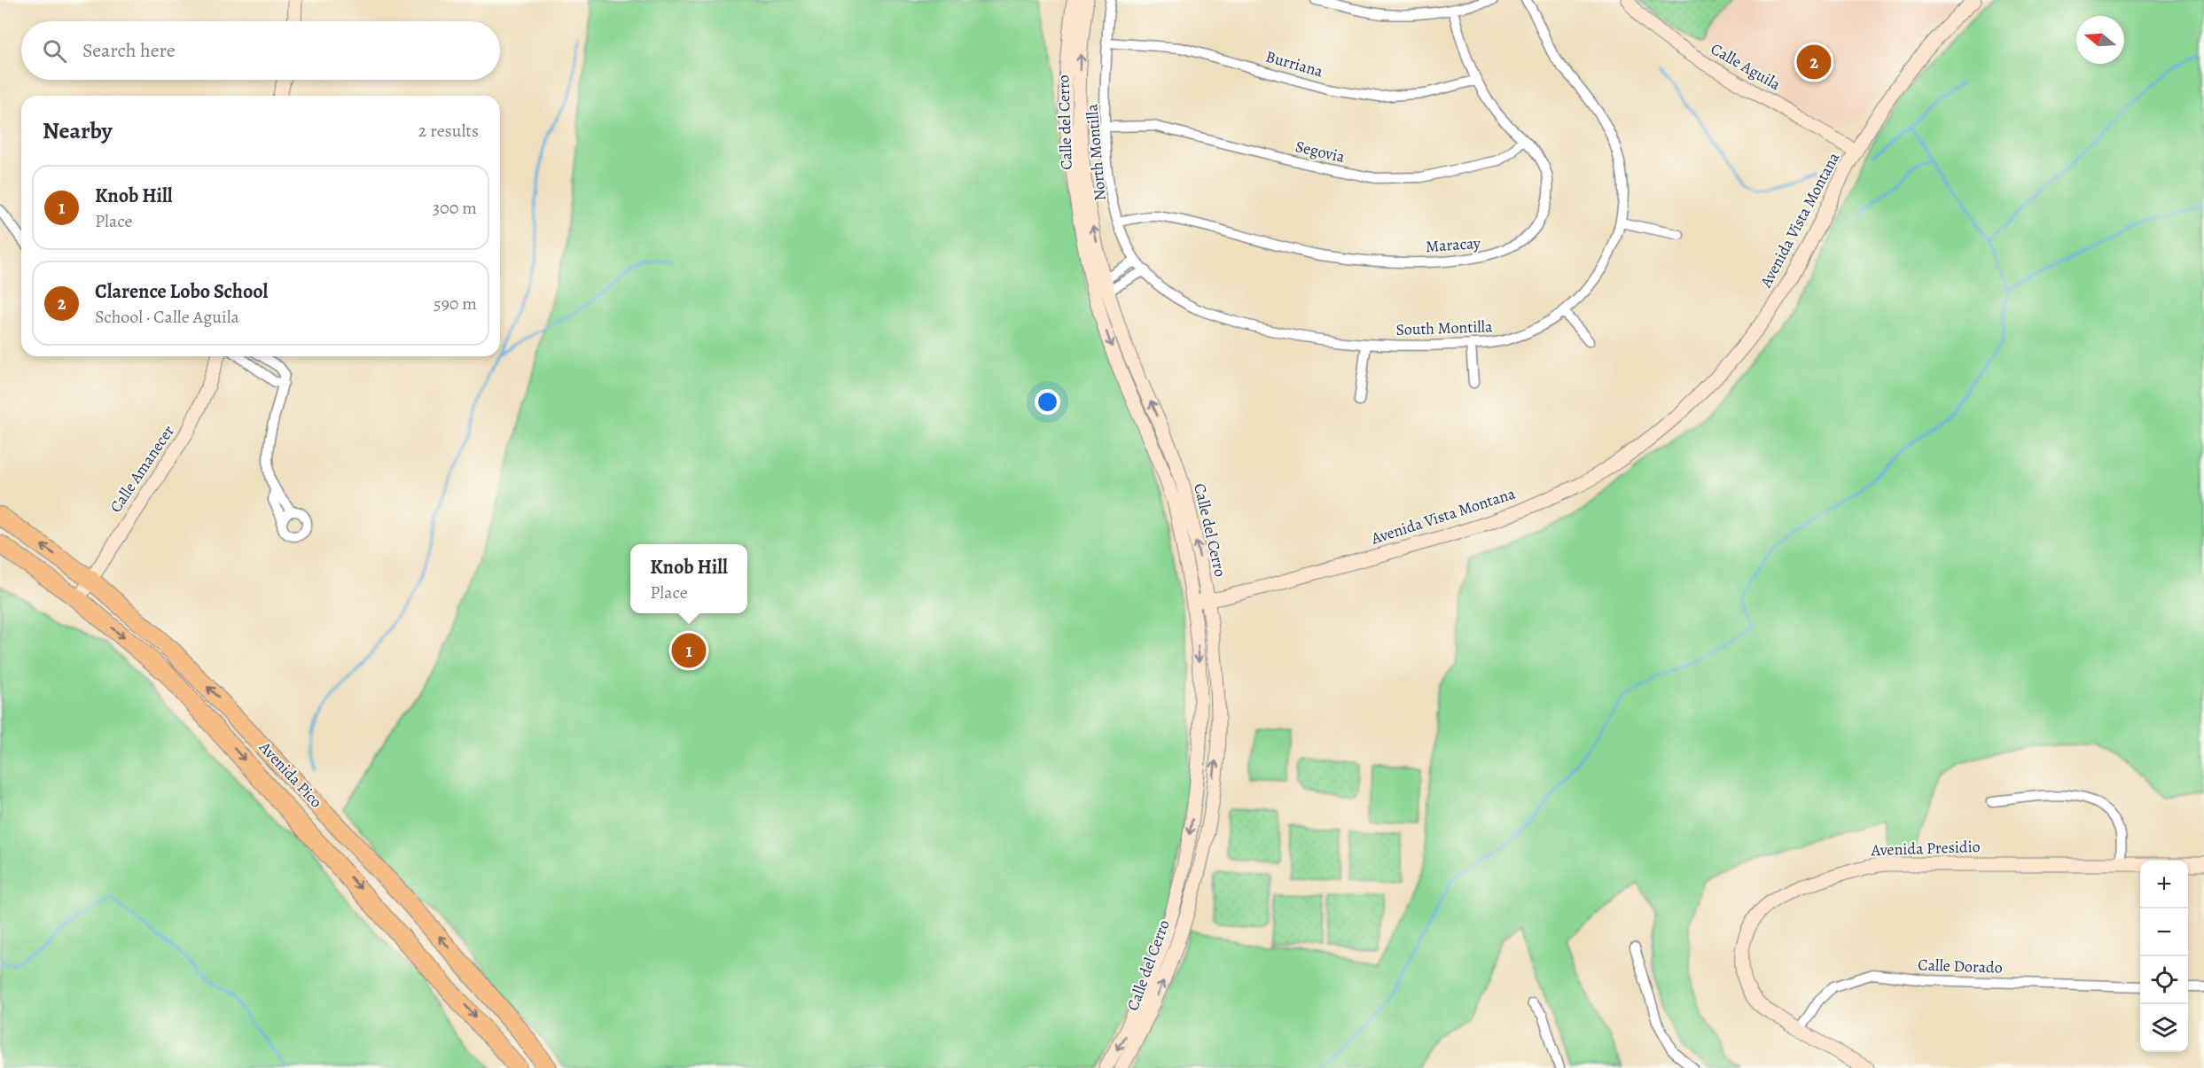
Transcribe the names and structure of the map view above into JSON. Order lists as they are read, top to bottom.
{
  "streets": {
    "highway": ["Avenida Pico"],
    "street": [
      "Burriana",
      "Calle Aguila",
      "Calle del Cerro",
      "Segovia",
      "North Montilla",
      "Avenida Vista Montana",
      "Maracay",
      "South Montilla",
      "Calle Amanecer",
      "Avenida Presidio",
      "Calle Dorado"
    ]
  },
  "crossings": [
    ["Burriana", "North Montilla"],
    ["Burriana", "Maracay"],
    ["Calle Aguila", "Avenida Vista Montana"],
    ["Calle del Cerro", "Avenida Vista Montana"],
    ["Segovia", "North Montilla"],
    ["Segovia", "Maracay"],
    ["North Montilla", "Maracay"],
    ["North Montilla", "South Montilla"],
    ["Calle Amanecer", "Avenida Pico"],
    ["Avenida Presidio", "Calle Dorado"]
  ],
  "north": "left",
  "page": {
    "search": "Search here",
    "pins": ["2", "1"],
    "heading": ["Nearby", "2 results"],
    "list": [
      {
        "mark": "1",
        "name": "Knob Hill",
        "note": "Place",
        "value": "300 m"
      },
      {
        "mark": "2",
        "name": "Clarence Lobo School",
        "note": "School · Calle Aguila",
        "value": "590 m"
      }
    ],
    "popup": ["Knob Hill", "Place"],
    "map_buttons": ["+", "−"]
  }
}
